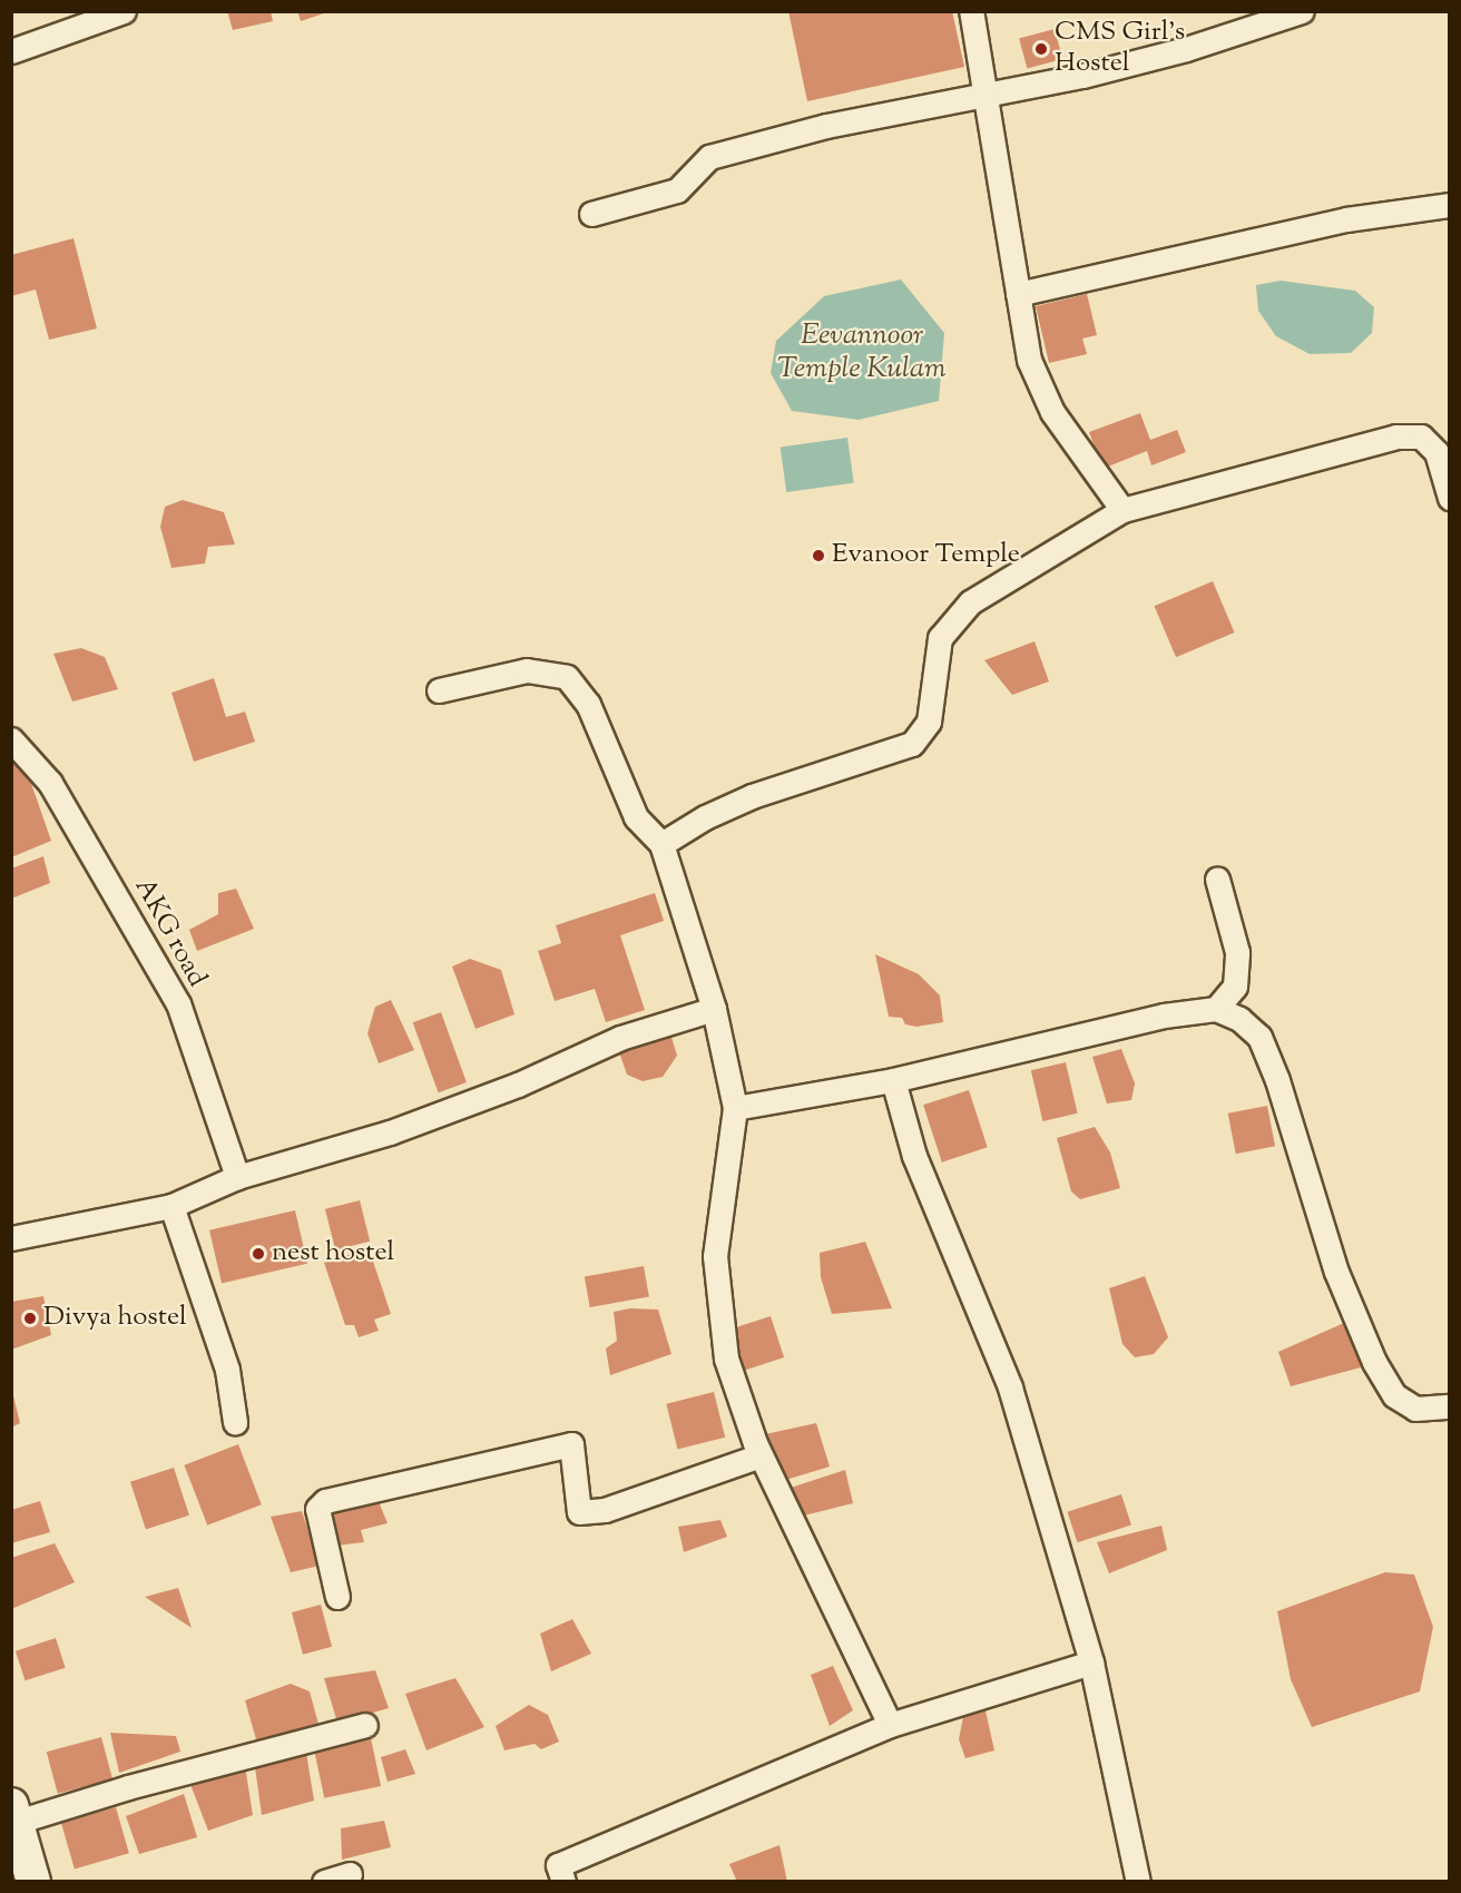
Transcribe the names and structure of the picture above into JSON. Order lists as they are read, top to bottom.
{
  "streets": {
    "street": ["AKG road"]
  },
  "water": ["Eevannoor Temple Kulam"],
  "places": [
    "CMS Girl's Hostel",
    "Evanoor Temple",
    "nest hostel",
    "Divya hostel"
  ]
}
